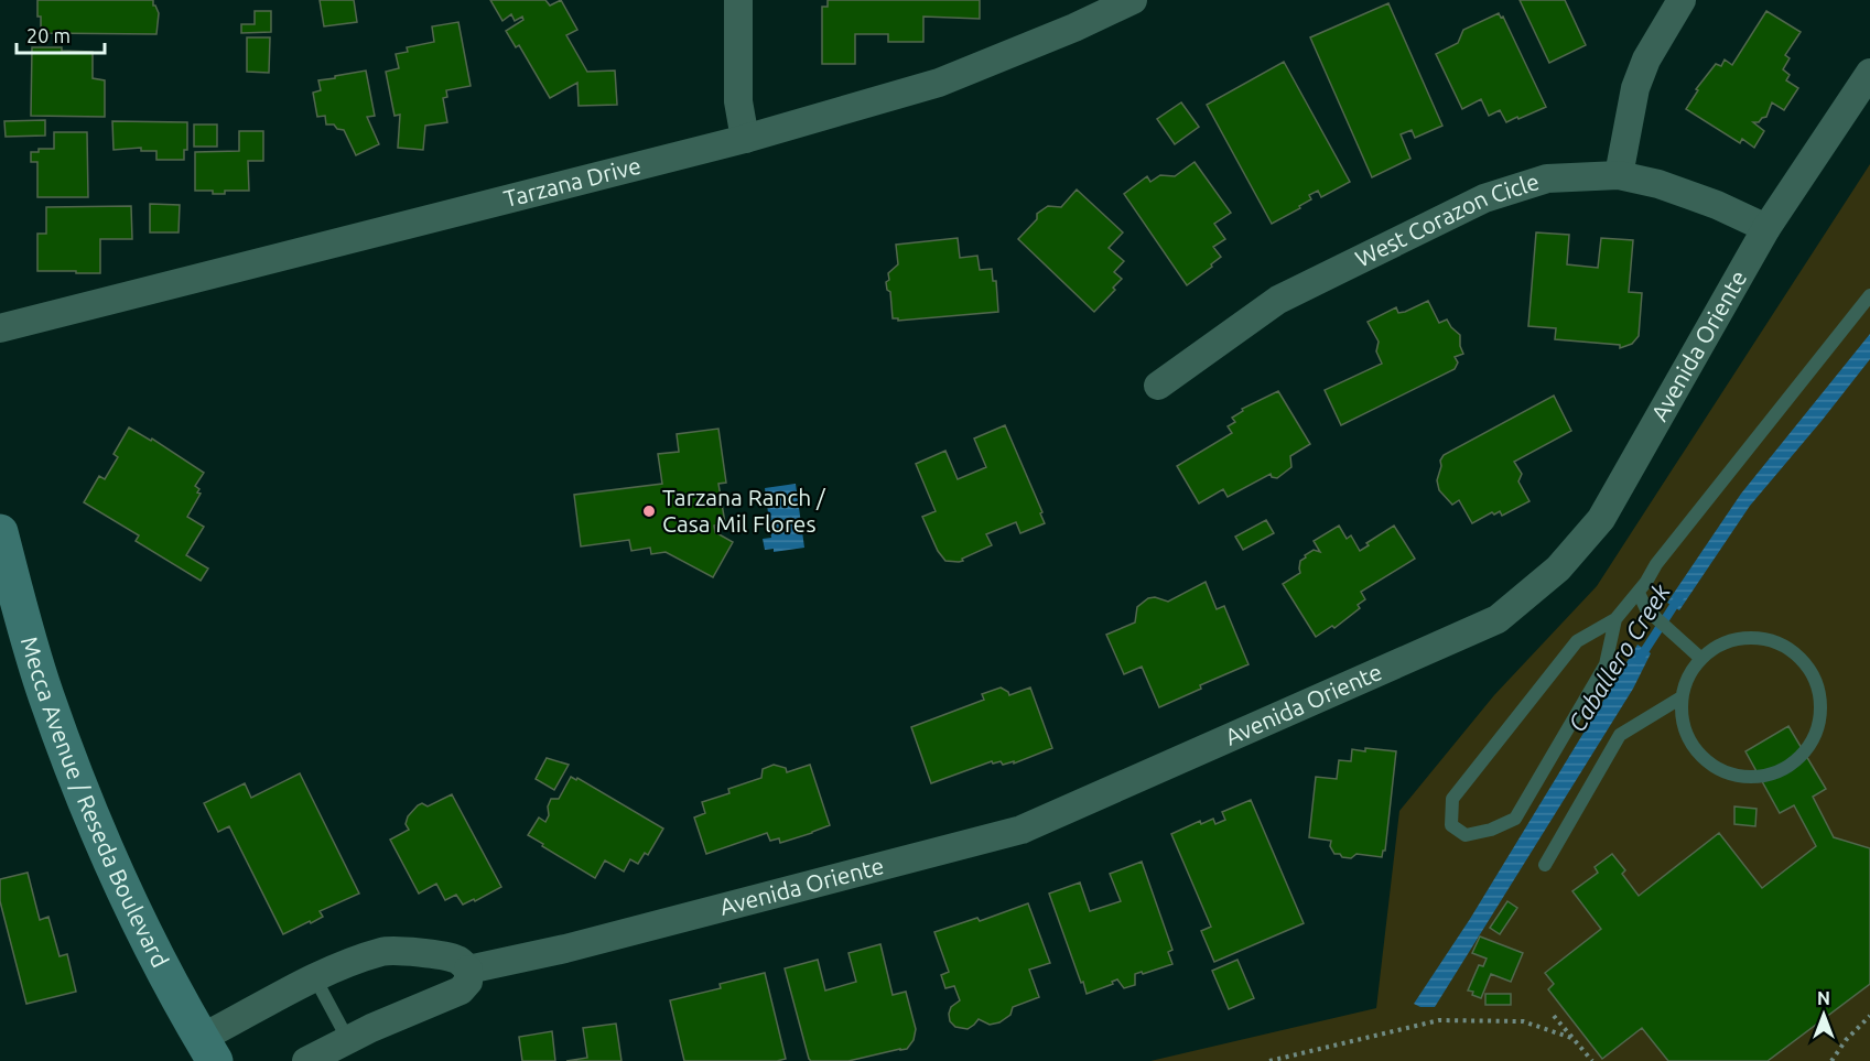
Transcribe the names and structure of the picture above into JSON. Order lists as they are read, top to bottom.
{
  "streets": {
    "main road": ["Mecca Avenue / Reseda Boulevard"],
    "street": ["Tarzana Drive", "West Corazon Cicle", "Avenida Oriente"]
  },
  "crossings": [
    ["West Corazon Cicle", "Avenida Oriente"]
  ],
  "water": ["Caballero Creek"],
  "places": ["Tarzana Ranch / Casa Mil Flores"],
  "scale_bar": "20 m",
  "north": "top"
}
